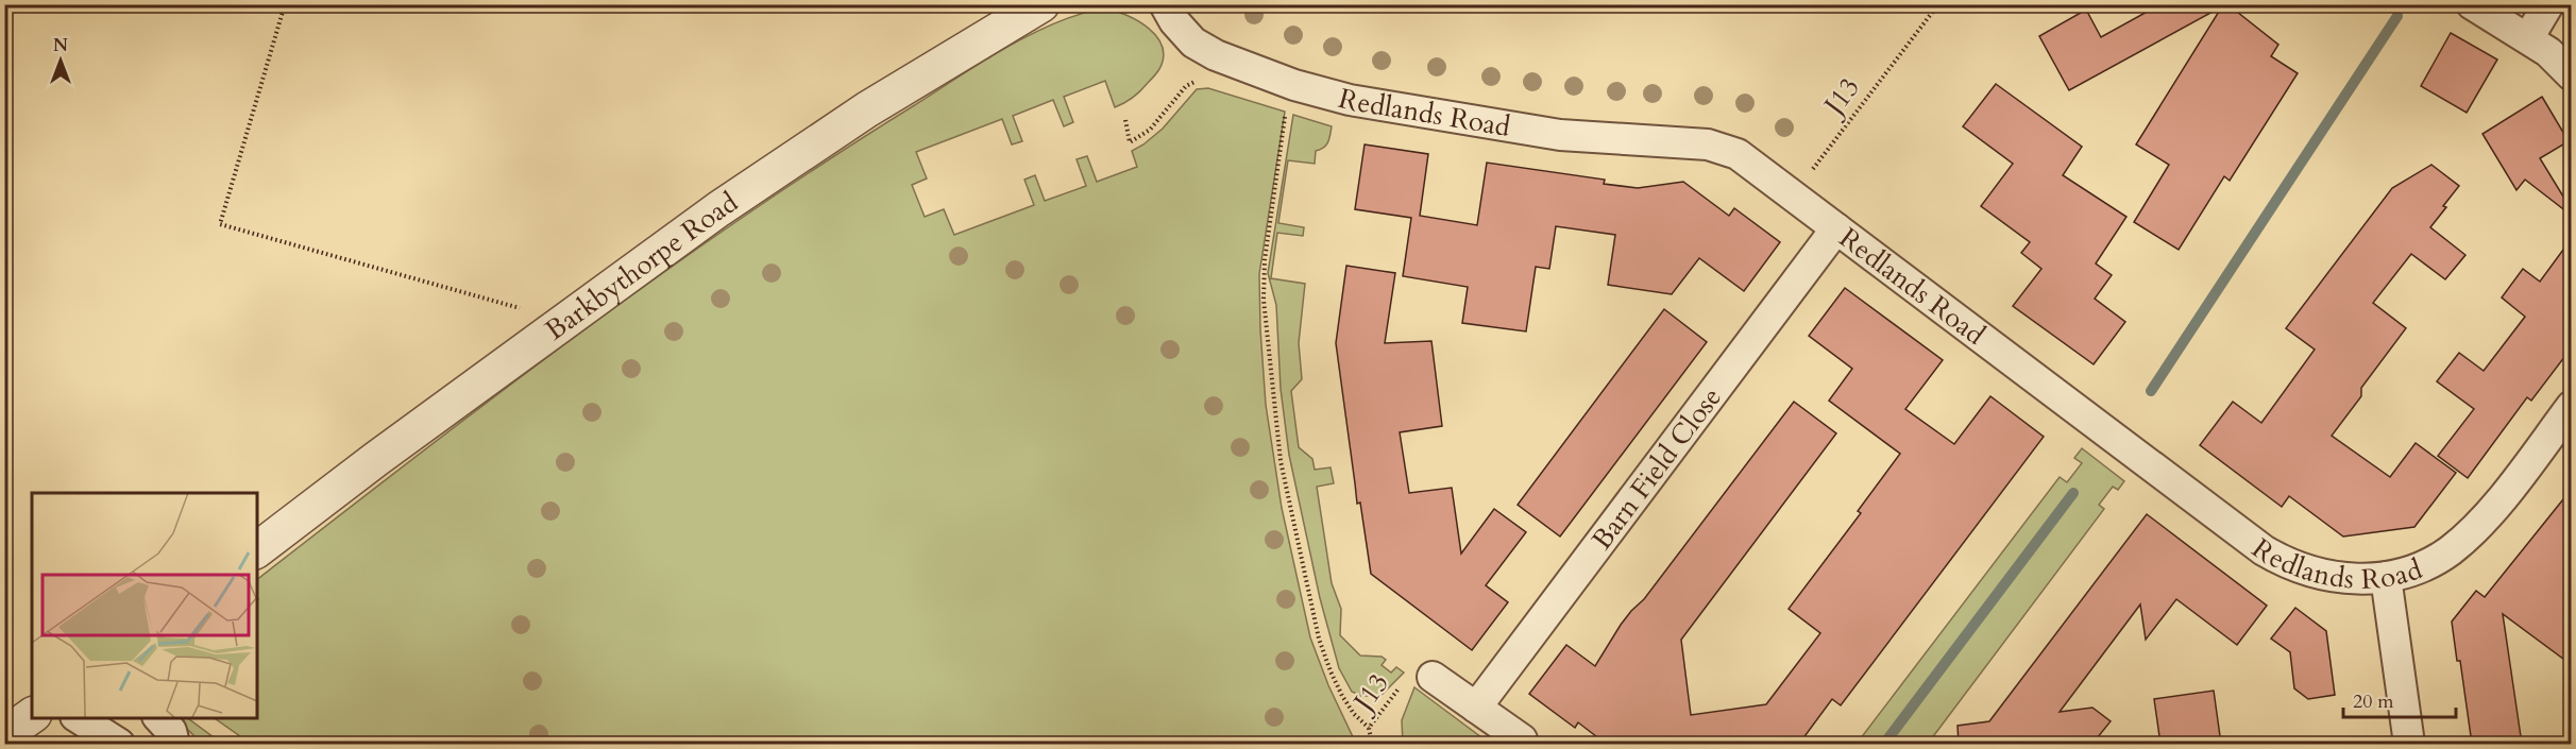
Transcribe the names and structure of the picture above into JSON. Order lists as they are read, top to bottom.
{
  "streets": {
    "street": ["Redlands Road", "Barkbythorpe Road", "Barn Field Close"],
    "path": ["J13"]
  },
  "crossings": [
    ["J13", "Redlands Road"],
    ["Redlands Road", "Barn Field Close"]
  ],
  "scale_bar": "20 m",
  "north": "top"
}
